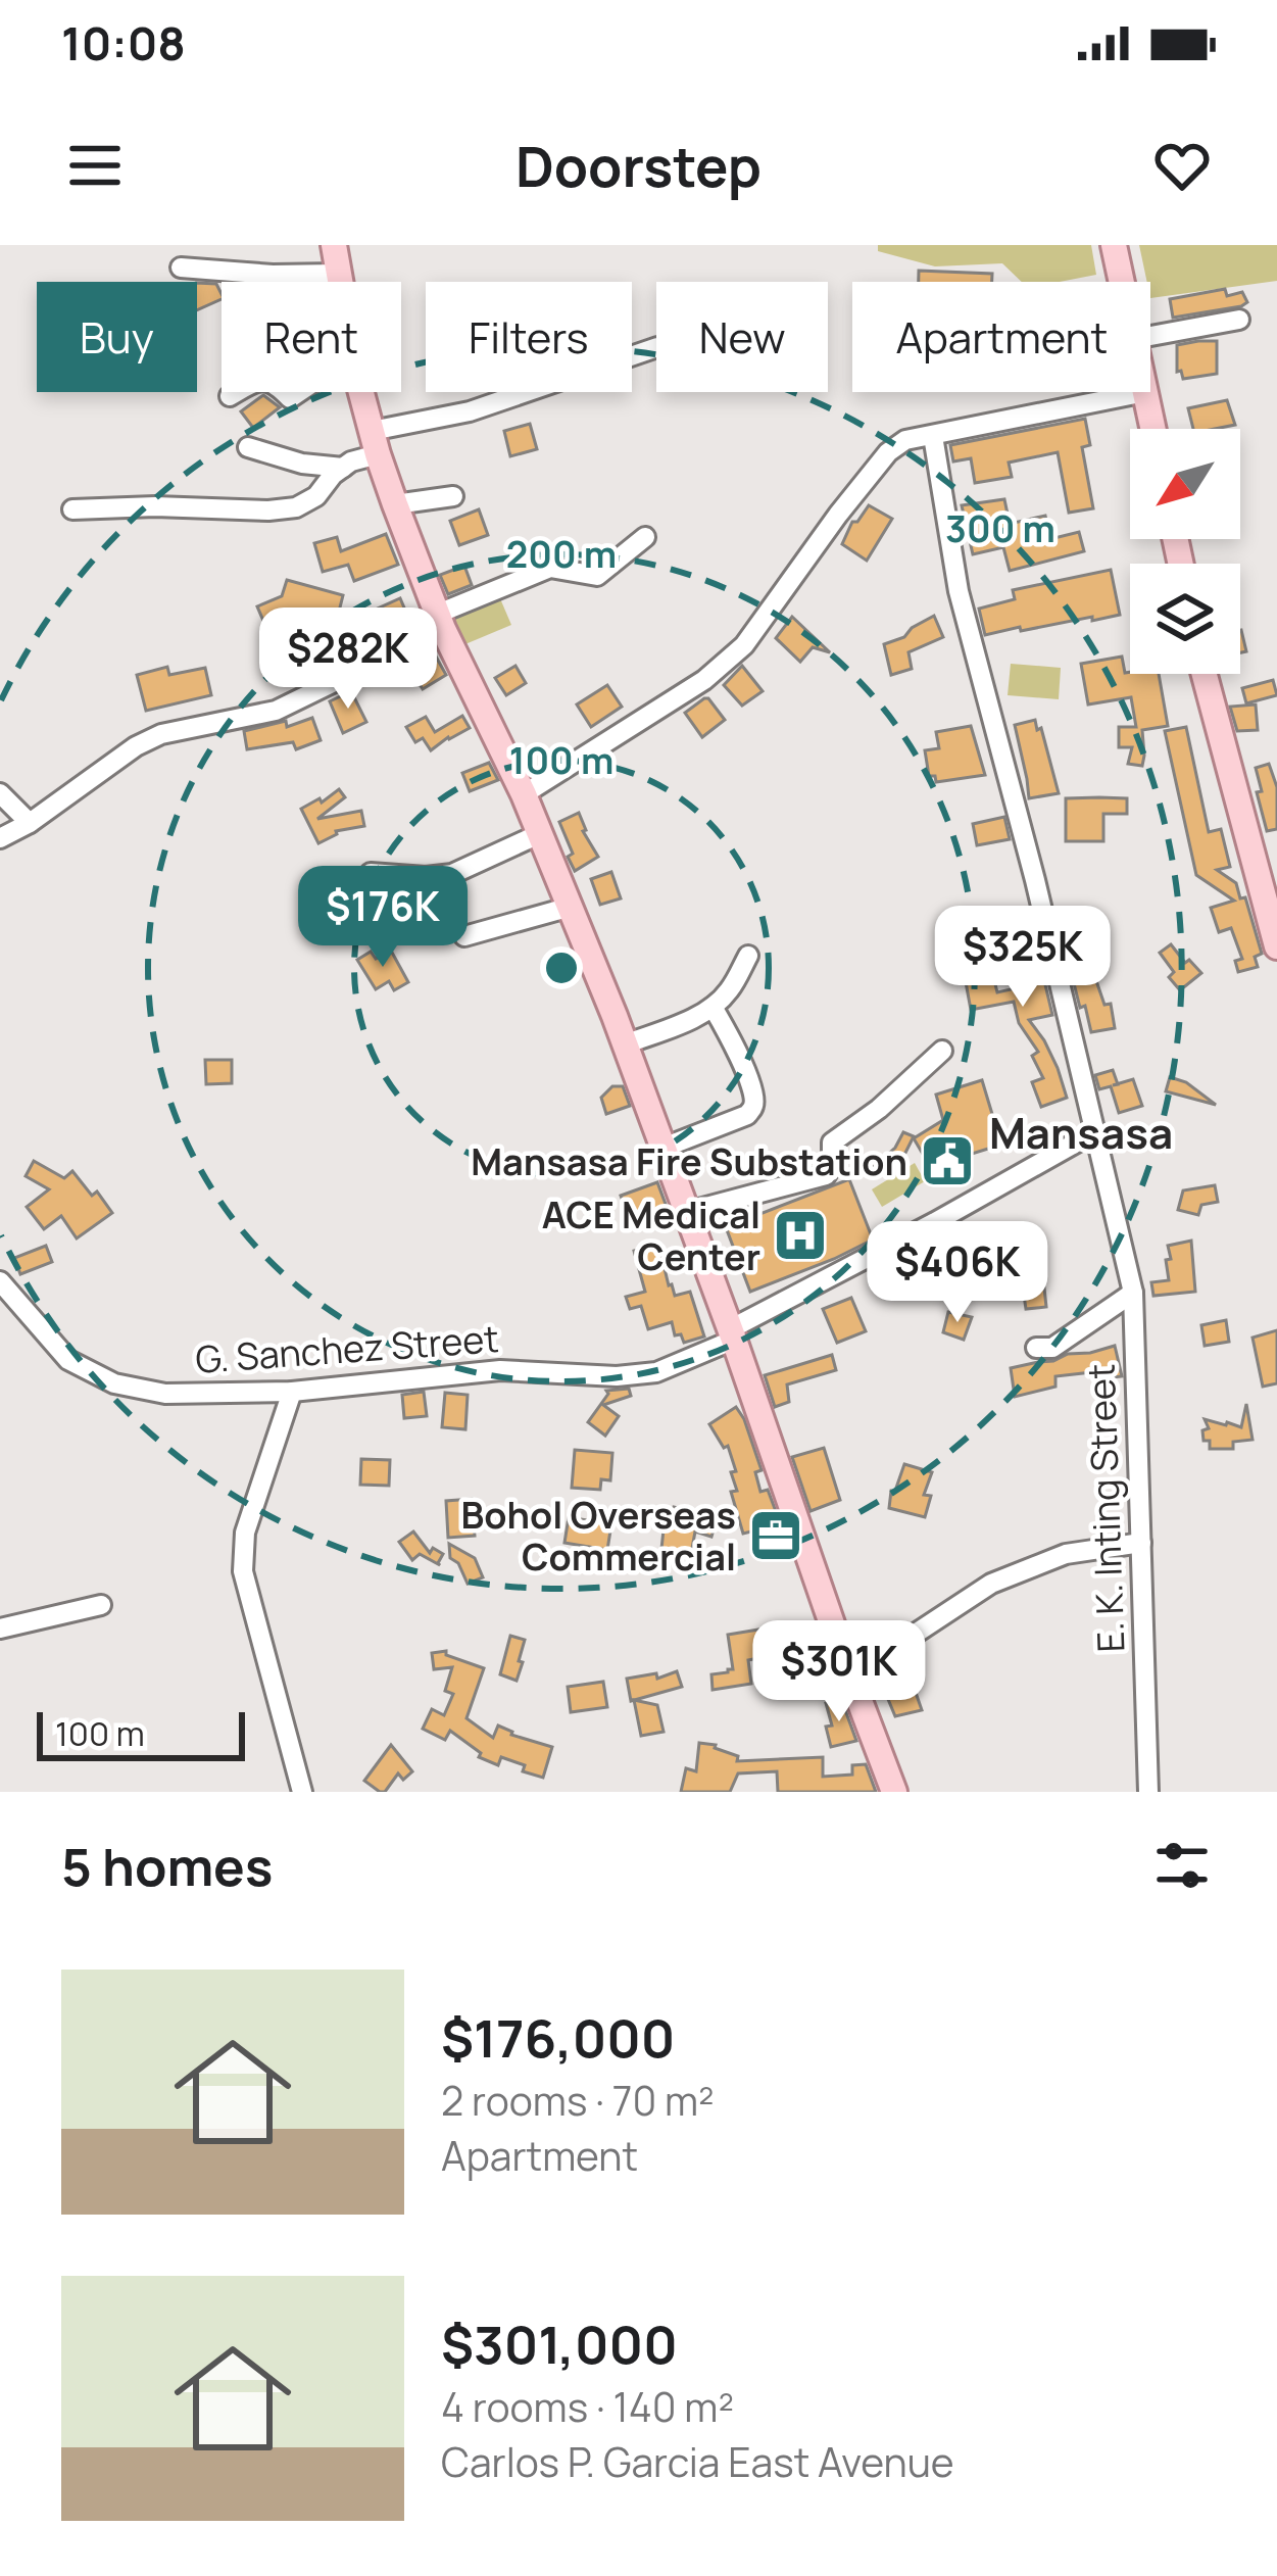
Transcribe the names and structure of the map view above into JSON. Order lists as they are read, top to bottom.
{
  "streets": {
    "street": ["G. Sanchez Street", "E. K. Inting Street"]
  },
  "crossings": [
    ["G. Sanchez Street", "E. K. Inting Street"]
  ],
  "districts": ["Mansasa"],
  "places": {
    "public building": ["Mansasa Fire Substation"],
    "hospital": ["ACE Medical Center"],
    "office": ["Bohol Overseas Commercial"]
  },
  "scale_bar": "100 m",
  "north": "bottom left",
  "page": {
    "status": "10:08",
    "header": "Doorstep",
    "chip": [
      "Buy",
      "Rent",
      "Filters",
      "New",
      "Apartment"
    ],
    "price": [
      "$282K",
      "$176K",
      "$325K",
      "$406K",
      "$301K"
    ],
    "scale": "100 m",
    "heading": "5 homes",
    "list": [
      {
        "name": "$176,000",
        "note": "2 rooms · 70 m² · Apartment"
      },
      {
        "name": "$301,000",
        "note": "4 rooms · 140 m² · Carlos P. Garcia East Avenue"
      }
    ]
  },
  "rings": ["300 m", "200 m", "100 m"]
}
